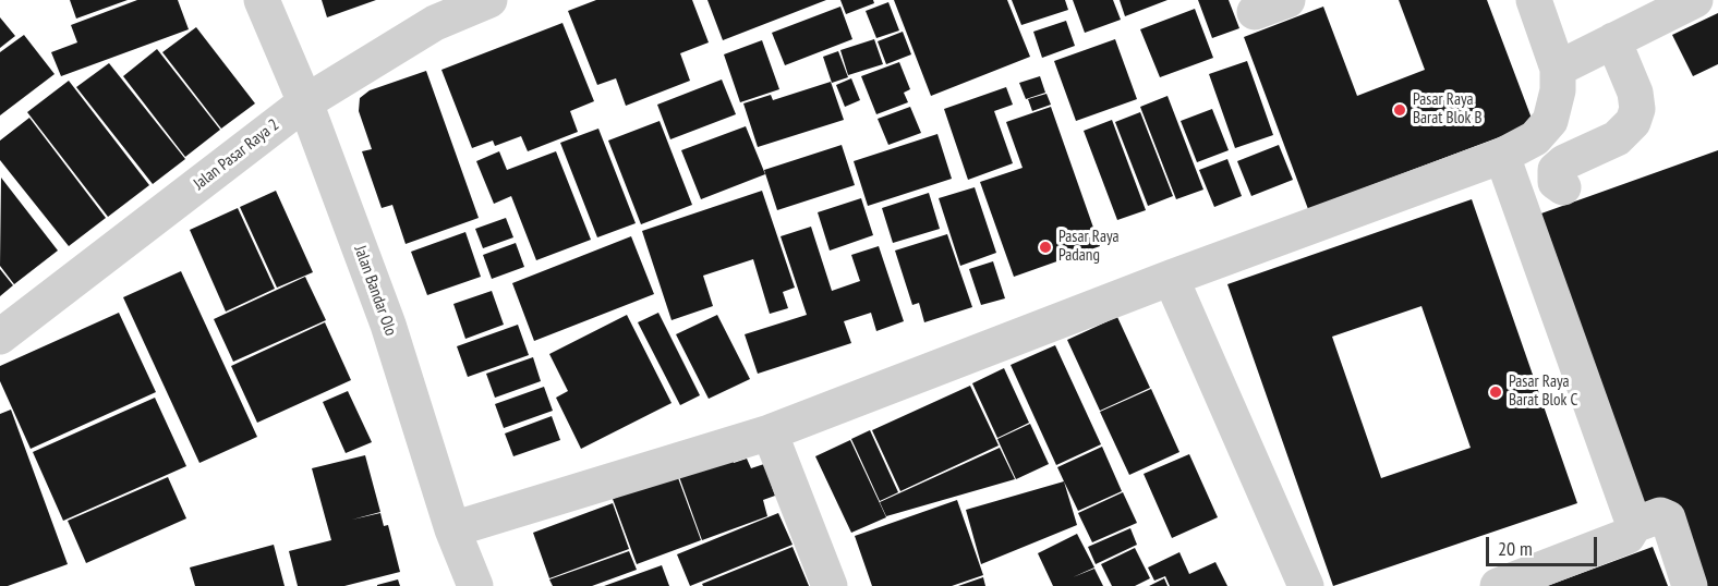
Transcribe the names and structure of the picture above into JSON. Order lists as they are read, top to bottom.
{
  "streets": {
    "street": ["Jalan Pasar Raya 2", "Jalan Bandar Olo"]
  },
  "crossings": [
    ["Jalan Pasar Raya 2", "Jalan Bandar Olo"]
  ],
  "places": ["Pasar Raya Barat Blok B", "Pasar Raya Padang", "Pasar Raya Barat Blok C"],
  "scale_bar": "20 m"
}
